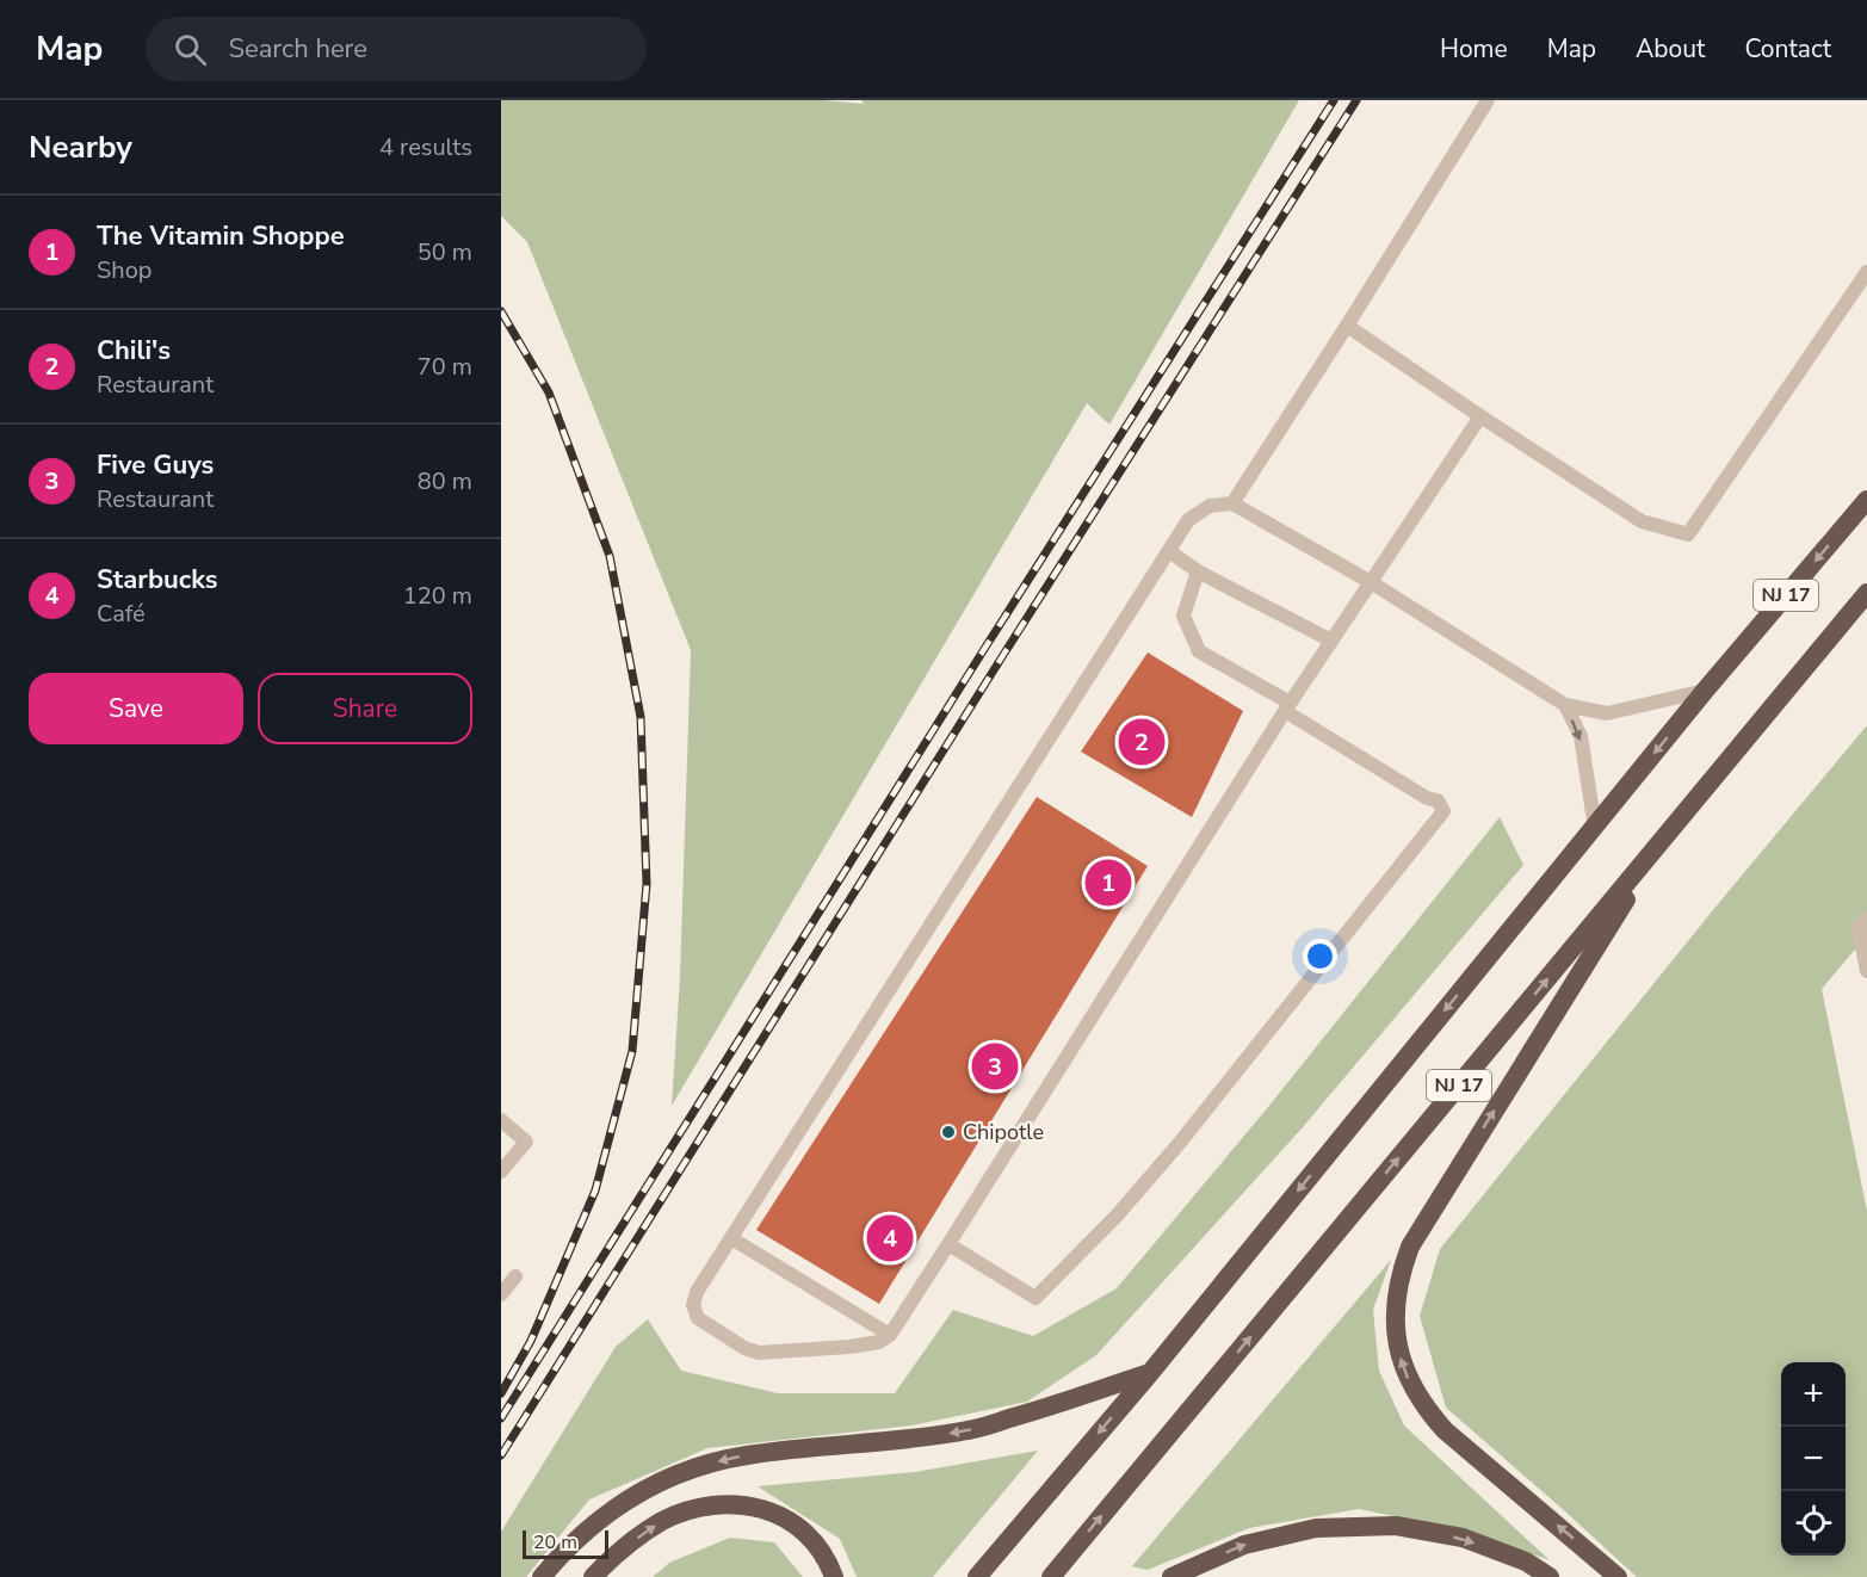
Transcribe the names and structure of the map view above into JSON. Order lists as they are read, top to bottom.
{
  "streets": {
    "highway": ["NJ 17"]
  },
  "places": ["Chipotle"],
  "scale_bar": "20 m",
  "page": {
    "header": "Map",
    "search": "Search here",
    "nav": [
      "Home",
      "Map",
      "About",
      "Contact"
    ],
    "heading": ["Nearby", "4 results"],
    "list": [
      {
        "mark": "1",
        "name": "The Vitamin Shoppe",
        "note": "Shop",
        "value": "50 m"
      },
      {
        "mark": "2",
        "name": "Chili's",
        "note": "Restaurant",
        "value": "70 m"
      },
      {
        "mark": "3",
        "name": "Five Guys",
        "note": "Restaurant",
        "value": "80 m"
      },
      {
        "mark": "4",
        "name": "Starbucks",
        "note": "Café",
        "value": "120 m"
      }
    ],
    "buttons": ["Save", "Share"],
    "pins": [
      "2",
      "1",
      "3",
      "4"
    ],
    "map_buttons": ["+", "−"],
    "scale": "20 m"
  }
}
